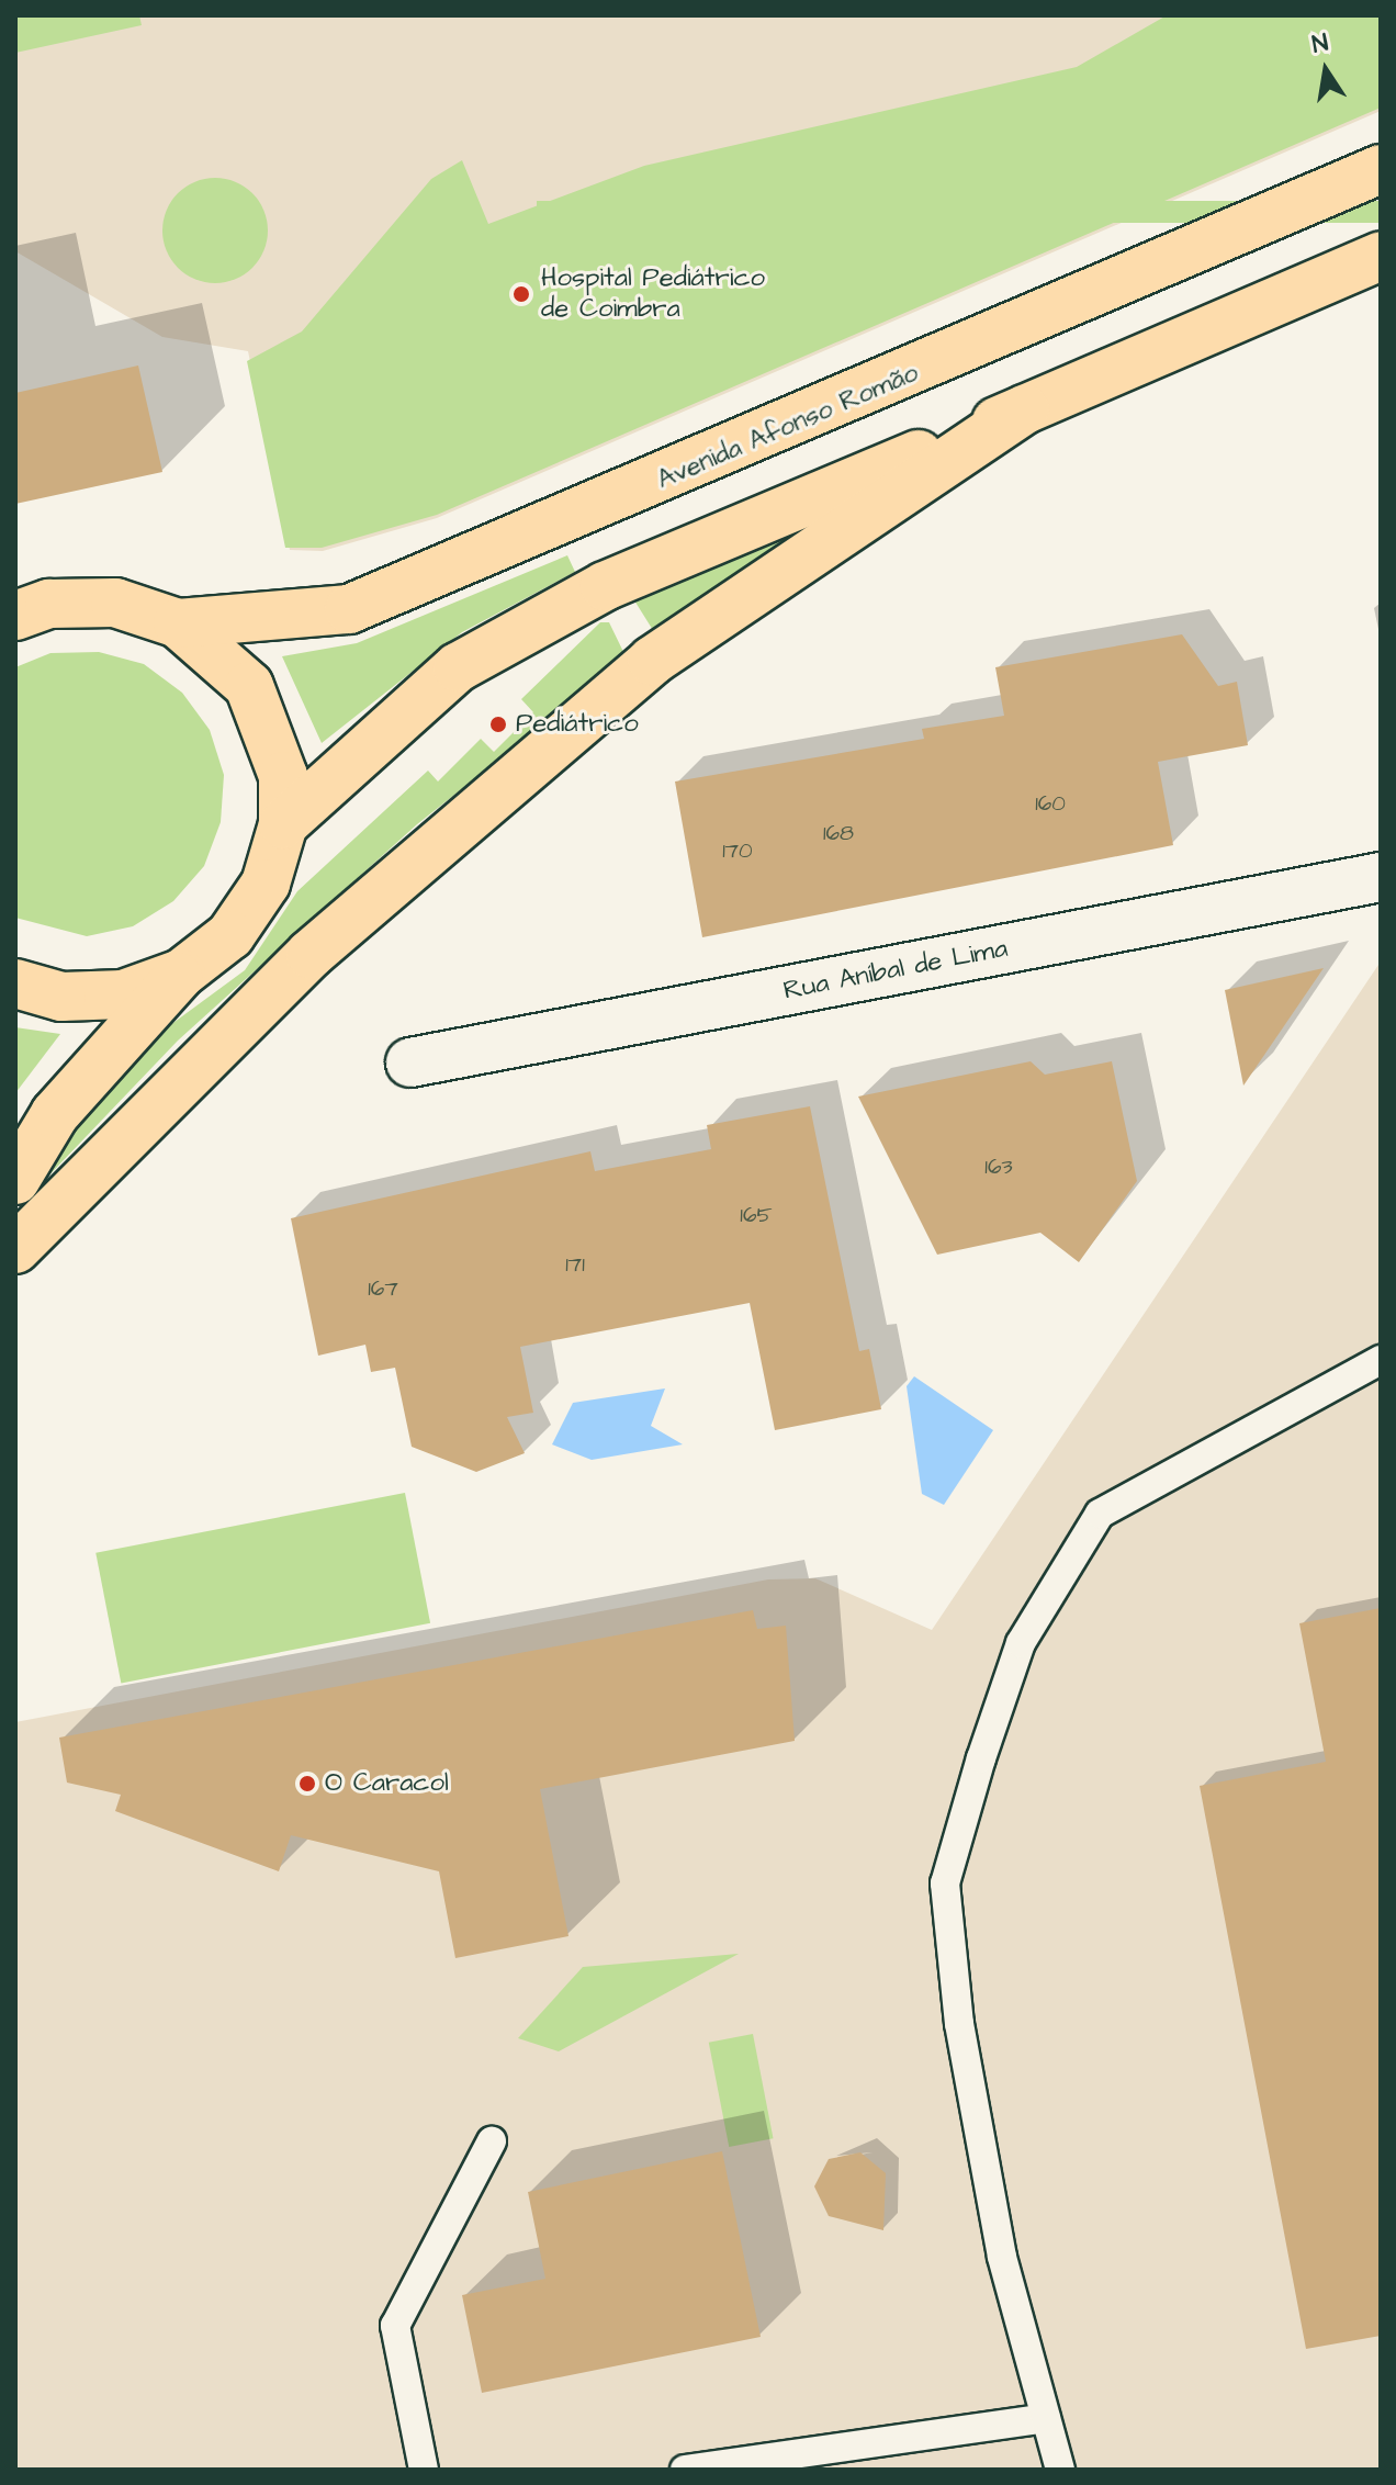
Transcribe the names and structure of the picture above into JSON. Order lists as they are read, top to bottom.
{
  "streets": {
    "main road": ["Avenida Afonso Romão"],
    "street": ["Rua Aníbal de Lima"]
  },
  "places": ["Hospital Pediátrico de Coimbra", "Pediátrico", "O Caracol"],
  "house_numbers": [
    "160",
    "168",
    "170",
    "163",
    "165",
    "171",
    "167"
  ],
  "north": "top"
}
